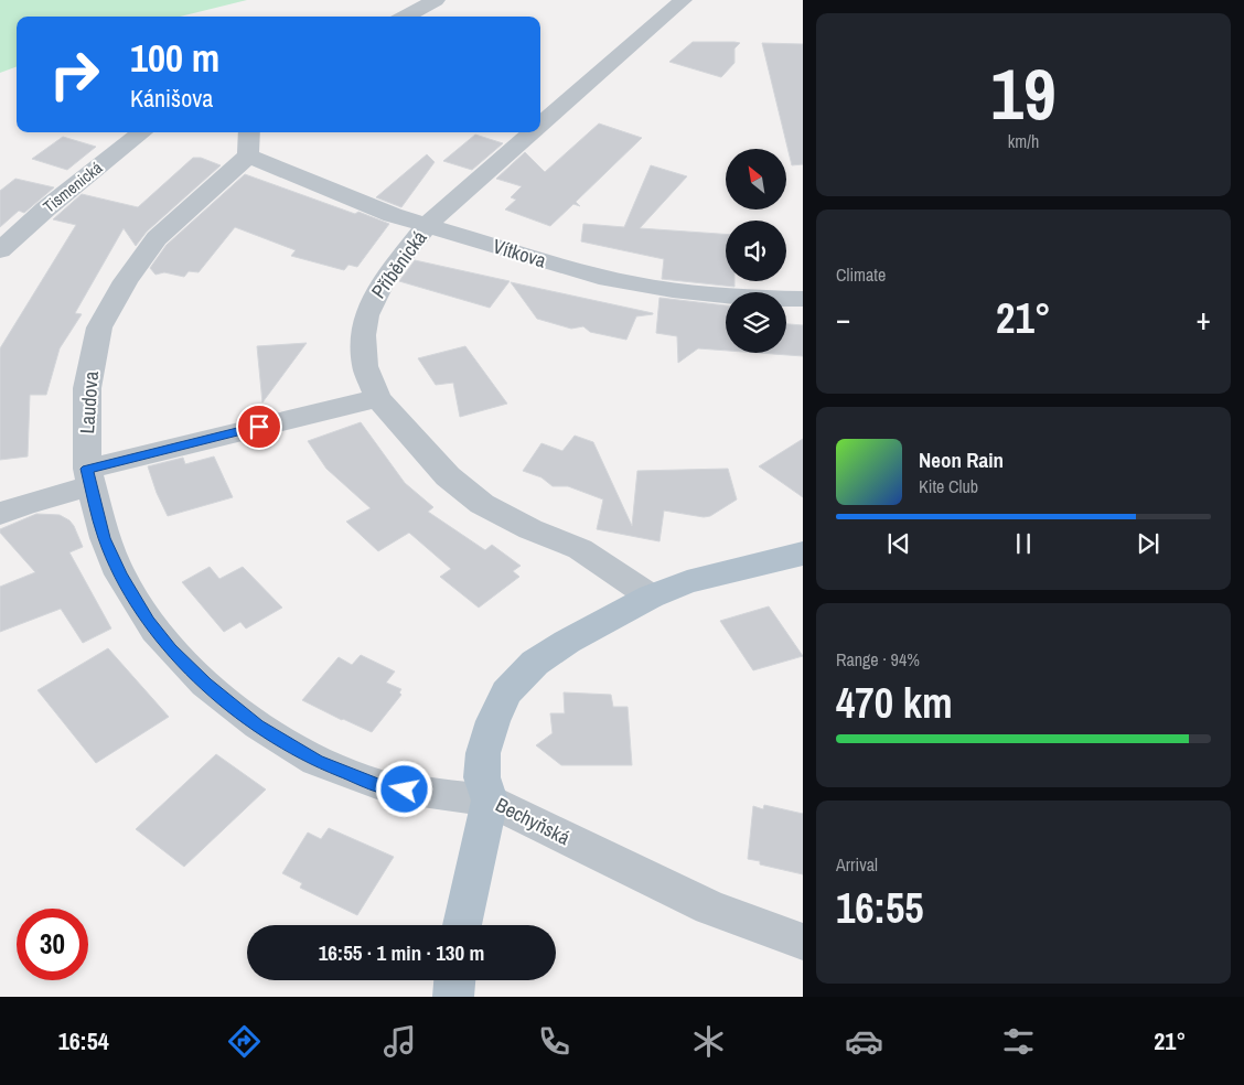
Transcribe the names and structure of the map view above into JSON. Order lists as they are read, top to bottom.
{
  "streets": {
    "main road": ["Bechyňská"],
    "street": [
      "Tismenická",
      "Vítkova",
      "Příběnická",
      "Laudova"
    ]
  },
  "crossings": [
    ["Vítkova", "Příběnická"],
    ["Vítkova", "Laudova"],
    ["Příběnická", "Bechyňská"],
    ["Laudova", "Bechyňská"]
  ],
  "north": "top left",
  "page": {
    "tile": [
      ["19", "km/h"],
      "Climate",
      ["Range · 94%", "470 km"],
      ["Arrival", "16:55"]
    ],
    "turn": ["100 m", "Kánišova"],
    "heat": ["−", "21°", "+"],
    "song": ["Neon Rain", "Kite Club"],
    "limit": "30",
    "trip": "16:55 · 1 min · 130 m",
    "tabs": ["16:54", "21°"]
  }
}
